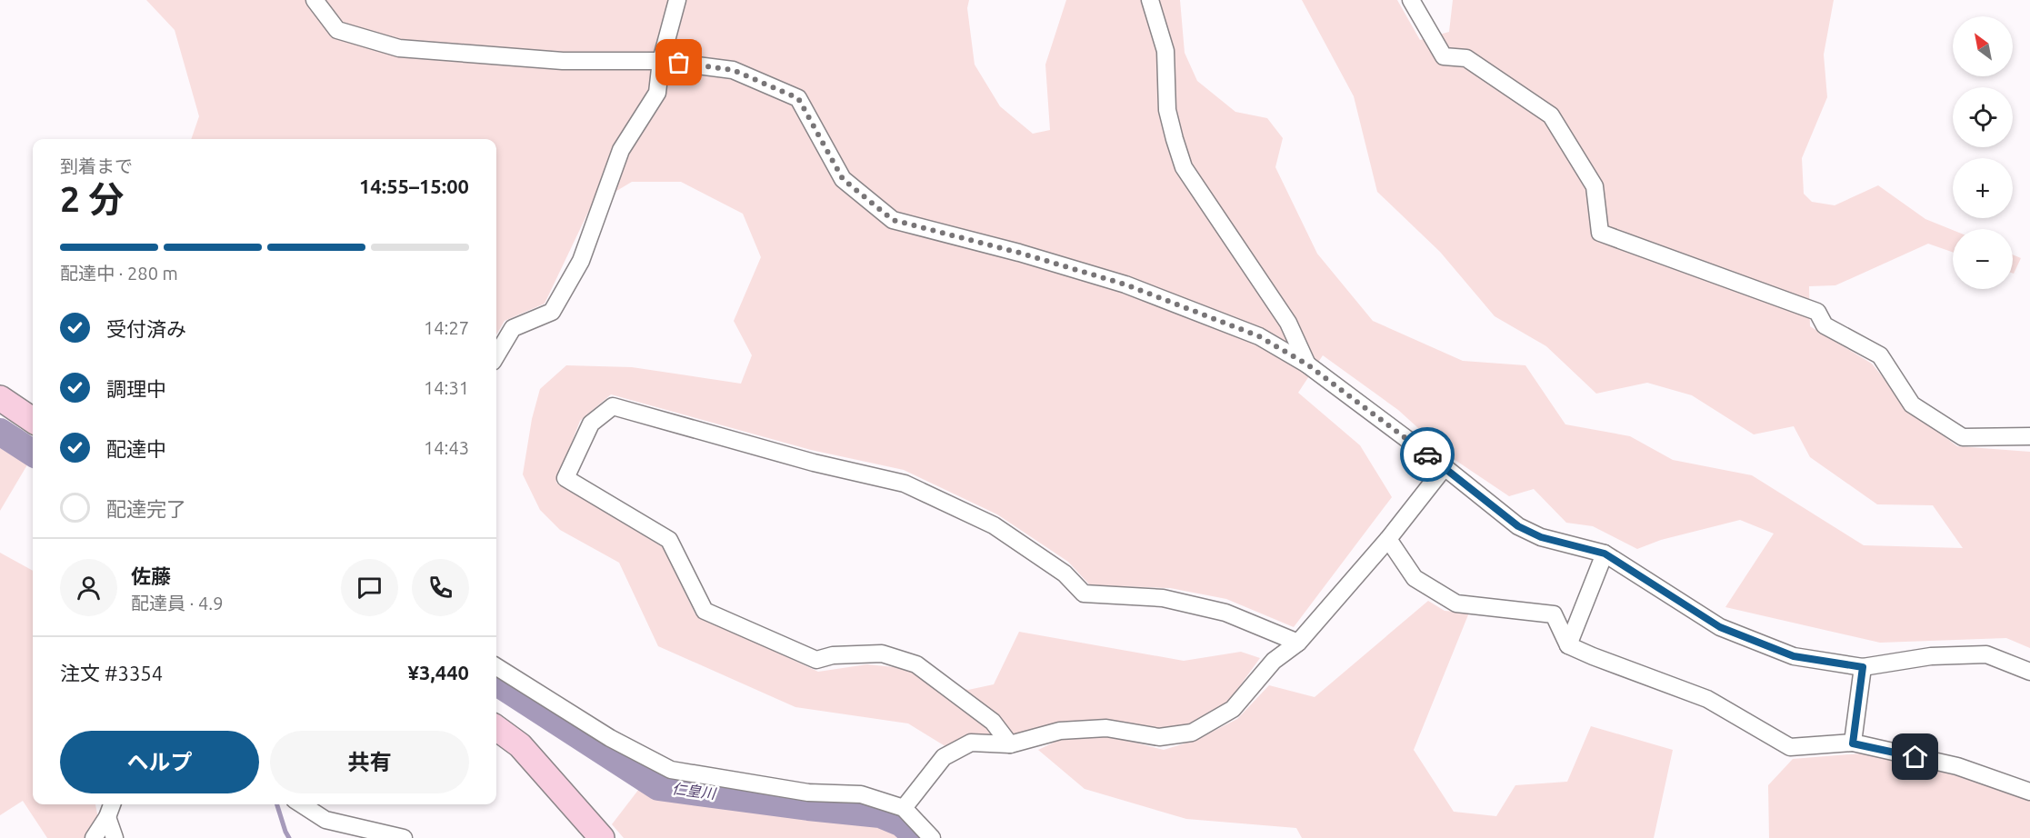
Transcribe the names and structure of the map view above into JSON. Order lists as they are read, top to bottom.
{
  "water": ["仁皇川"],
  "north": "top left",
  "page": {
    "map_buttons": ["+", "−"],
    "heading": ["2 分", "到着まで", "14:55–15:00"],
    "panel": [
      "佐藤",
      "配達員 · 4.9",
      "注文 #3354",
      "¥3,440"
    ],
    "bar": "配達中 · 280 m",
    "list": [
      ["受付済み", "14:27"],
      ["調理中", "14:31"],
      ["配達中", "14:43"],
      "配達完了"
    ],
    "buttons": ["ヘルプ", "共有"]
  }
}
